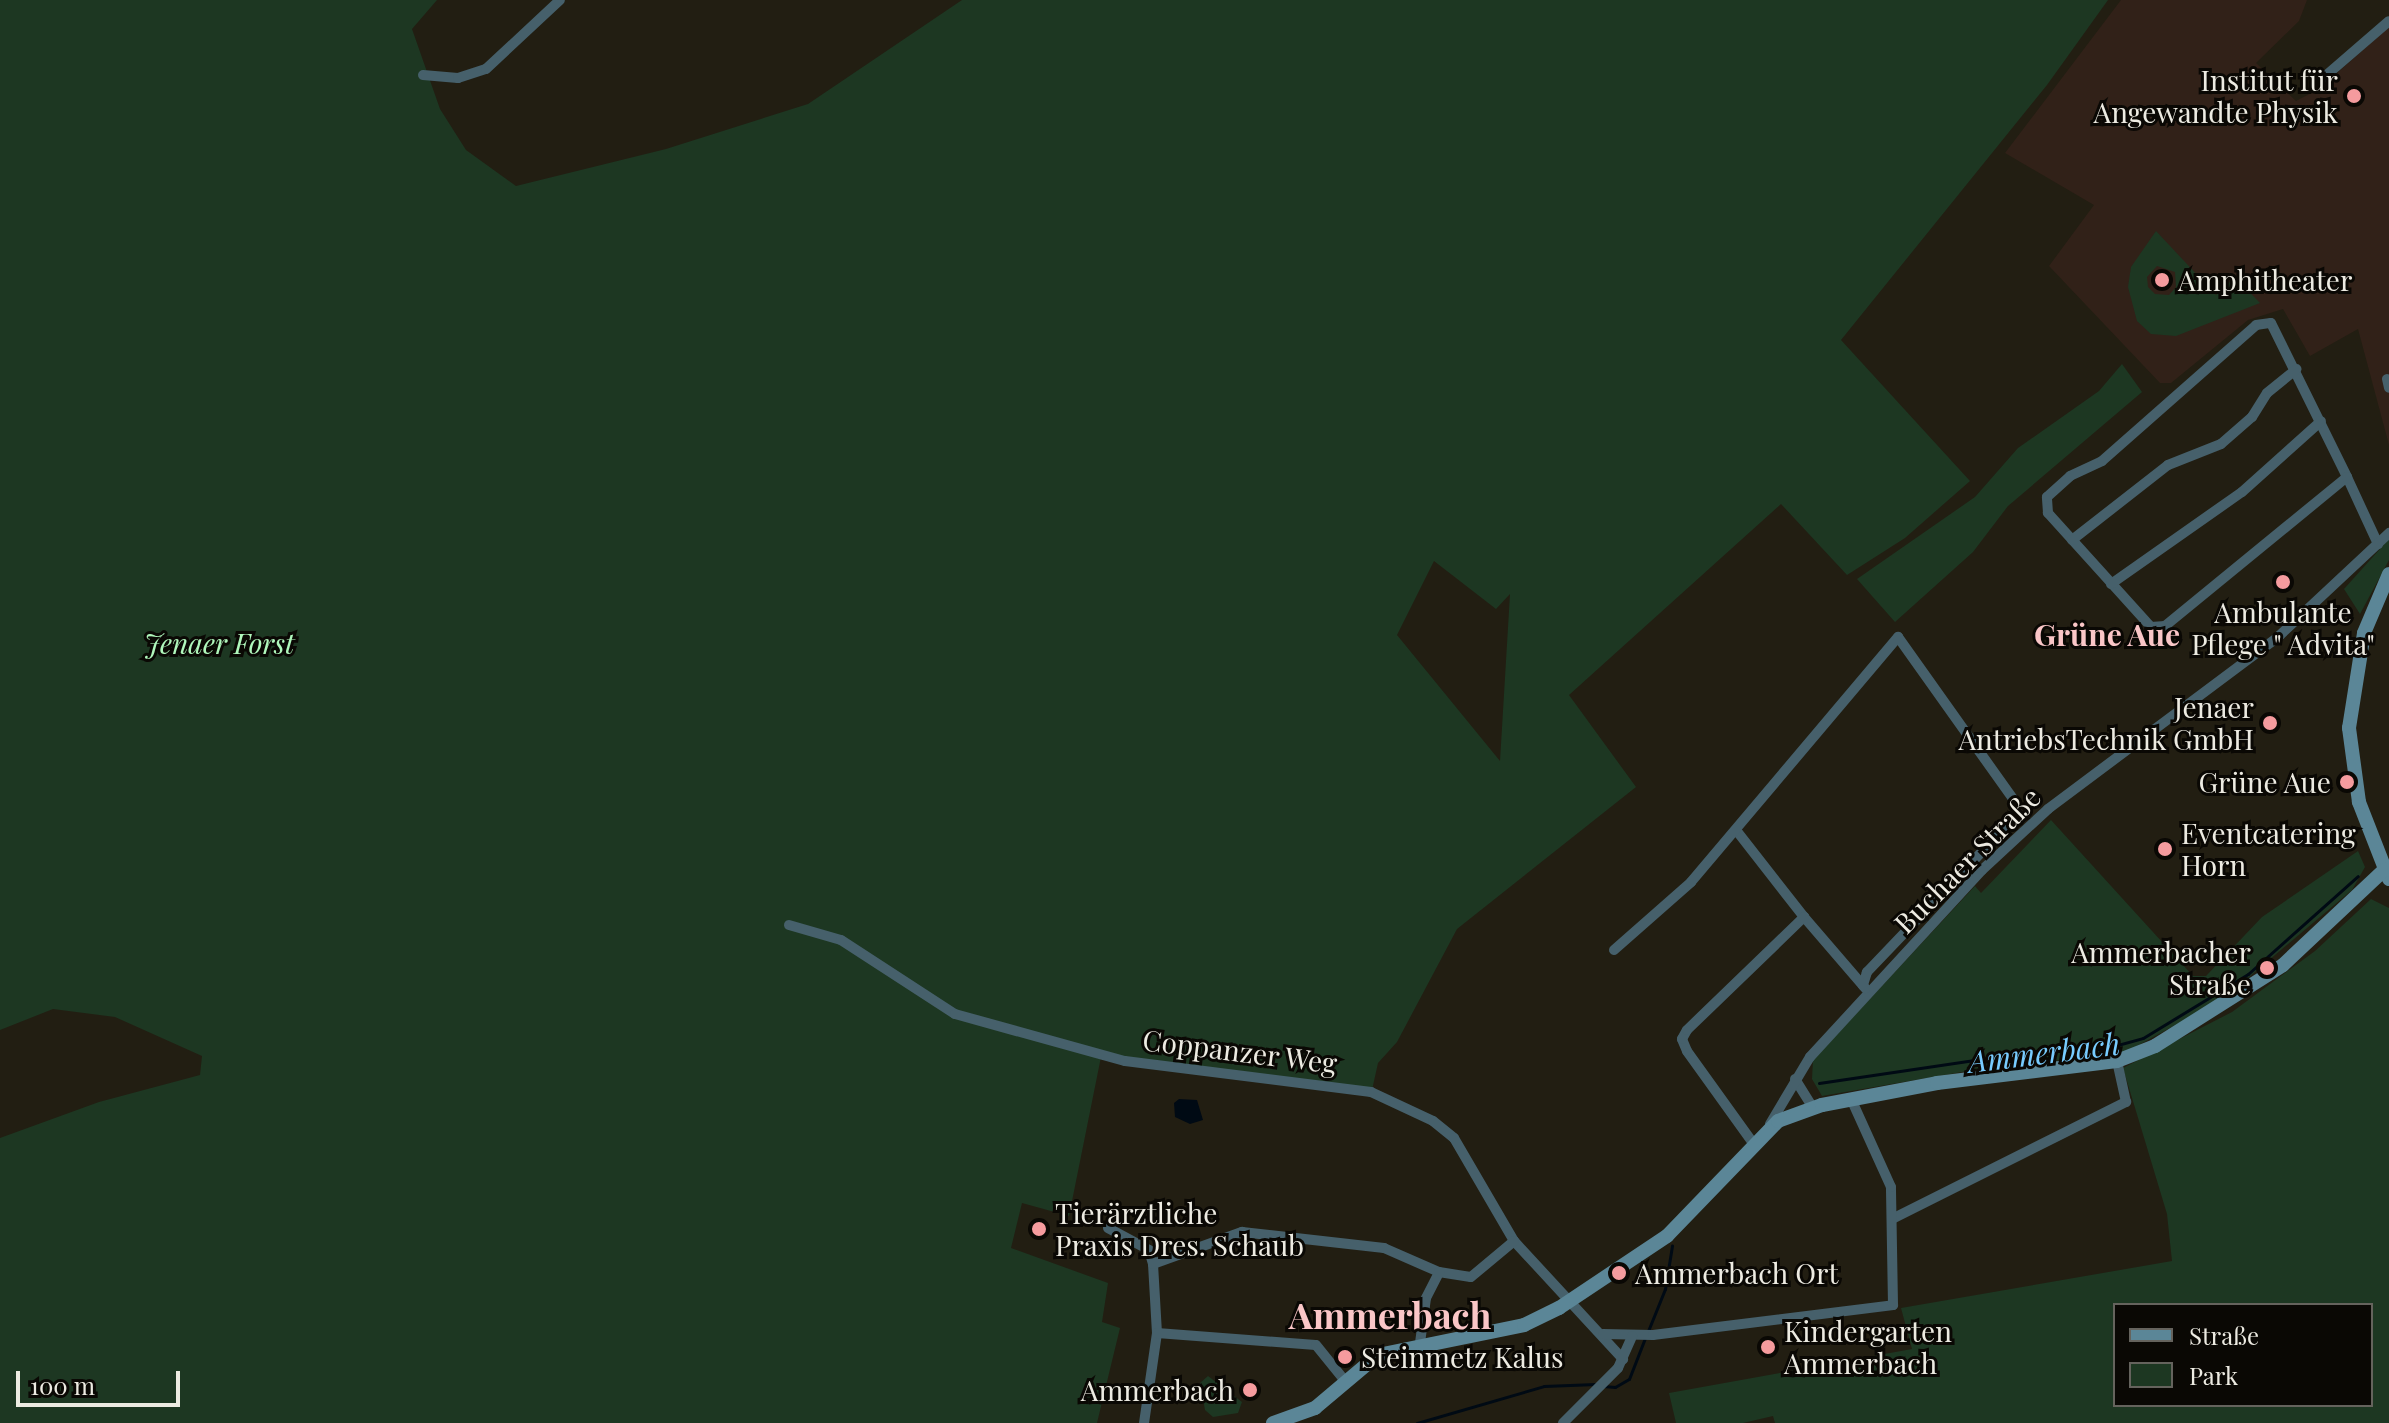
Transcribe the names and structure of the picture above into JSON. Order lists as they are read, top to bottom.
{
  "streets": {
    "street": ["Buchaer Straße", "Coppanzer Weg"]
  },
  "districts": ["Grüne Aue", "Ammerbach"],
  "water": ["Ammerbach"],
  "parks": ["Jenaer Forst"],
  "places": [
    "Institut für Angewandte Physik",
    "Amphitheater",
    "Ambulante Pflege \" Advita\"",
    "Jenaer AntriebsTechnik GmbH",
    "Grüne Aue",
    "Eventcatering Horn",
    "Ammerbacher Straße",
    "Tierärztliche Praxis Dres. Schaub",
    "Ammerbach Ort",
    "Kindergarten Ammerbach",
    "Steinmetz Kalus",
    "Ammerbach"
  ],
  "legend": ["Straße", "Park"],
  "scale_bar": "100 m"
}
